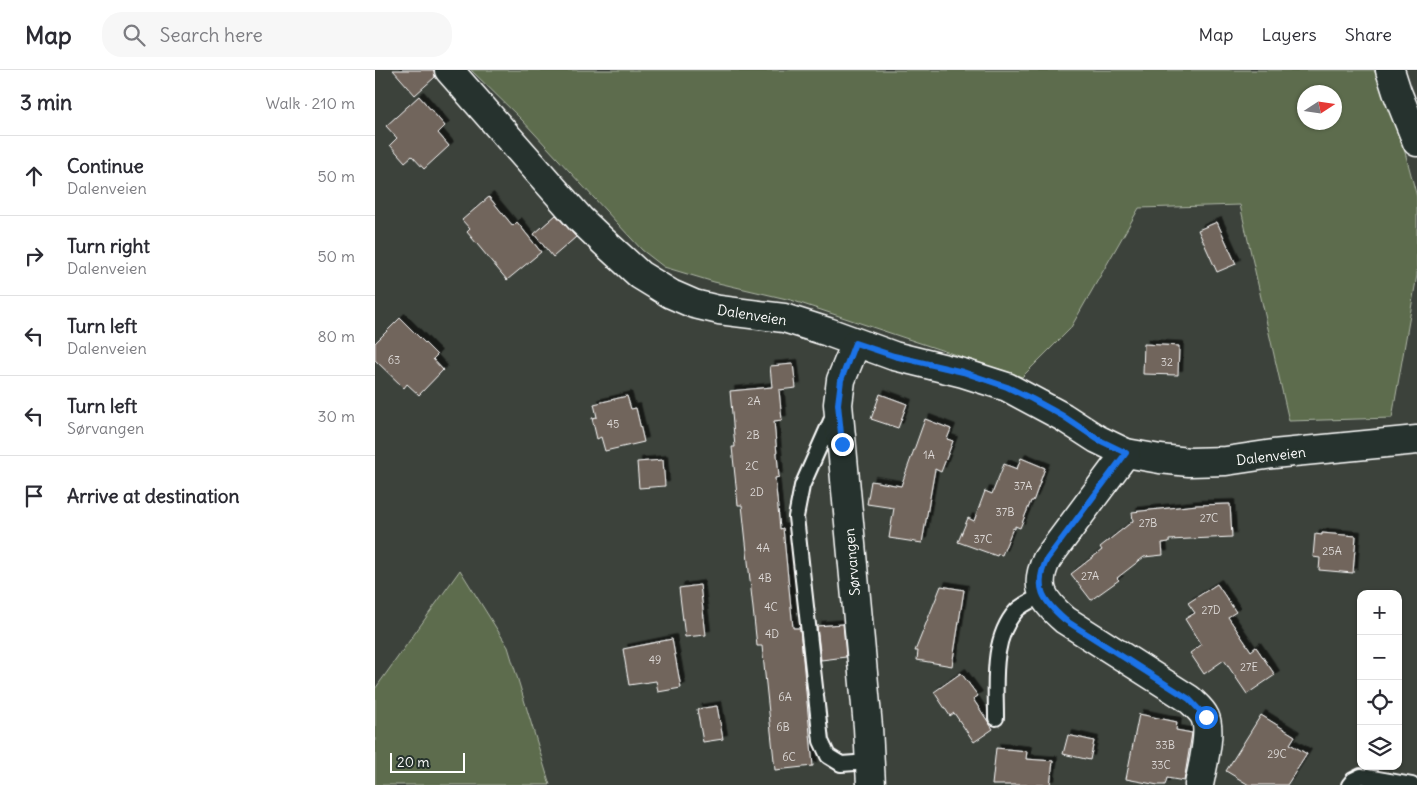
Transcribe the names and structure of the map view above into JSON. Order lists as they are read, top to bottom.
{
  "streets": {
    "street": ["Dalenveien", "Sørvangen"]
  },
  "crossings": [
    ["Dalenveien", "Sørvangen"]
  ],
  "house_numbers": [
    "63",
    "32",
    "2A",
    "45",
    "2B",
    "1A",
    "2C",
    "37A",
    "2D",
    "37B",
    "27C",
    "27B",
    "37C",
    "4A",
    "25A",
    "27A",
    "4B",
    "4C",
    "27D",
    "4D",
    "49",
    "27E",
    "6A",
    "6B",
    "33B",
    "29C",
    "6C",
    "33C"
  ],
  "scale_bar": "20 m",
  "north": "right",
  "page": {
    "header": "Map",
    "search": "Search here",
    "nav": ["Map", "Layers", "Share"],
    "heading": ["3 min", "Walk · 210 m"],
    "list": [
      ["Continue", "Dalenveien", "50 m"],
      ["Turn right", "Dalenveien", "50 m"],
      ["Turn left", "Dalenveien", "80 m"],
      ["Turn left", "Sørvangen", "30 m"],
      "Arrive at destination"
    ],
    "map_buttons": ["+", "−"],
    "scale": "20 m"
  }
}
